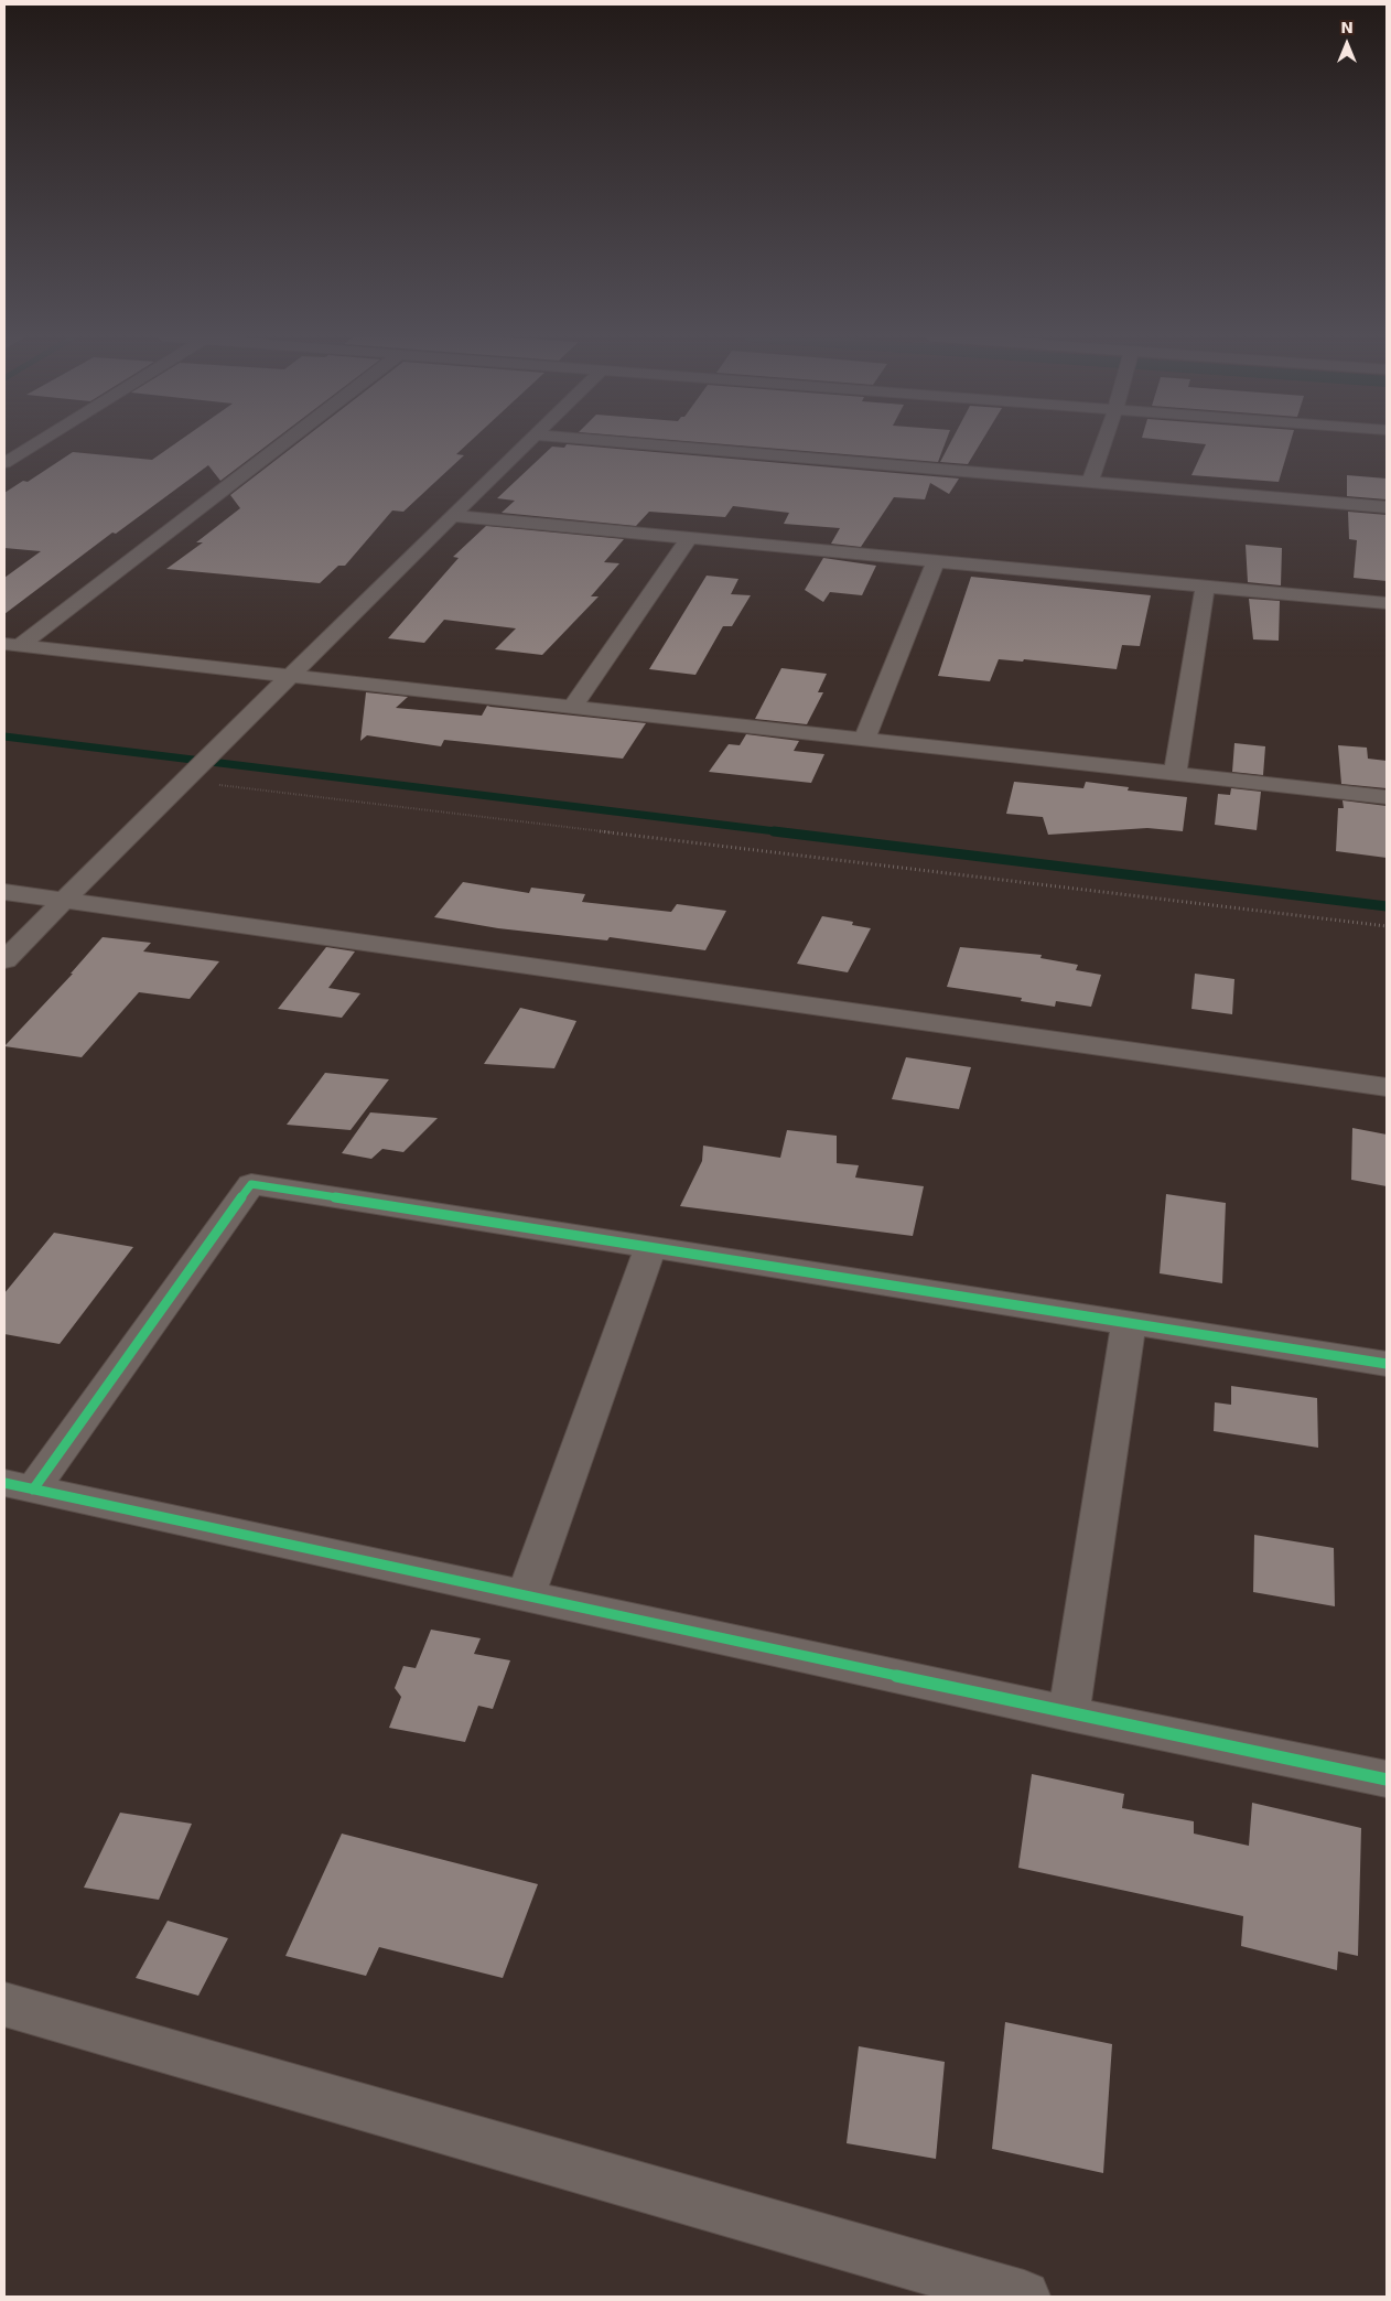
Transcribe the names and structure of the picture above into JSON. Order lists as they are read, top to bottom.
{
  "north": "top"
}
